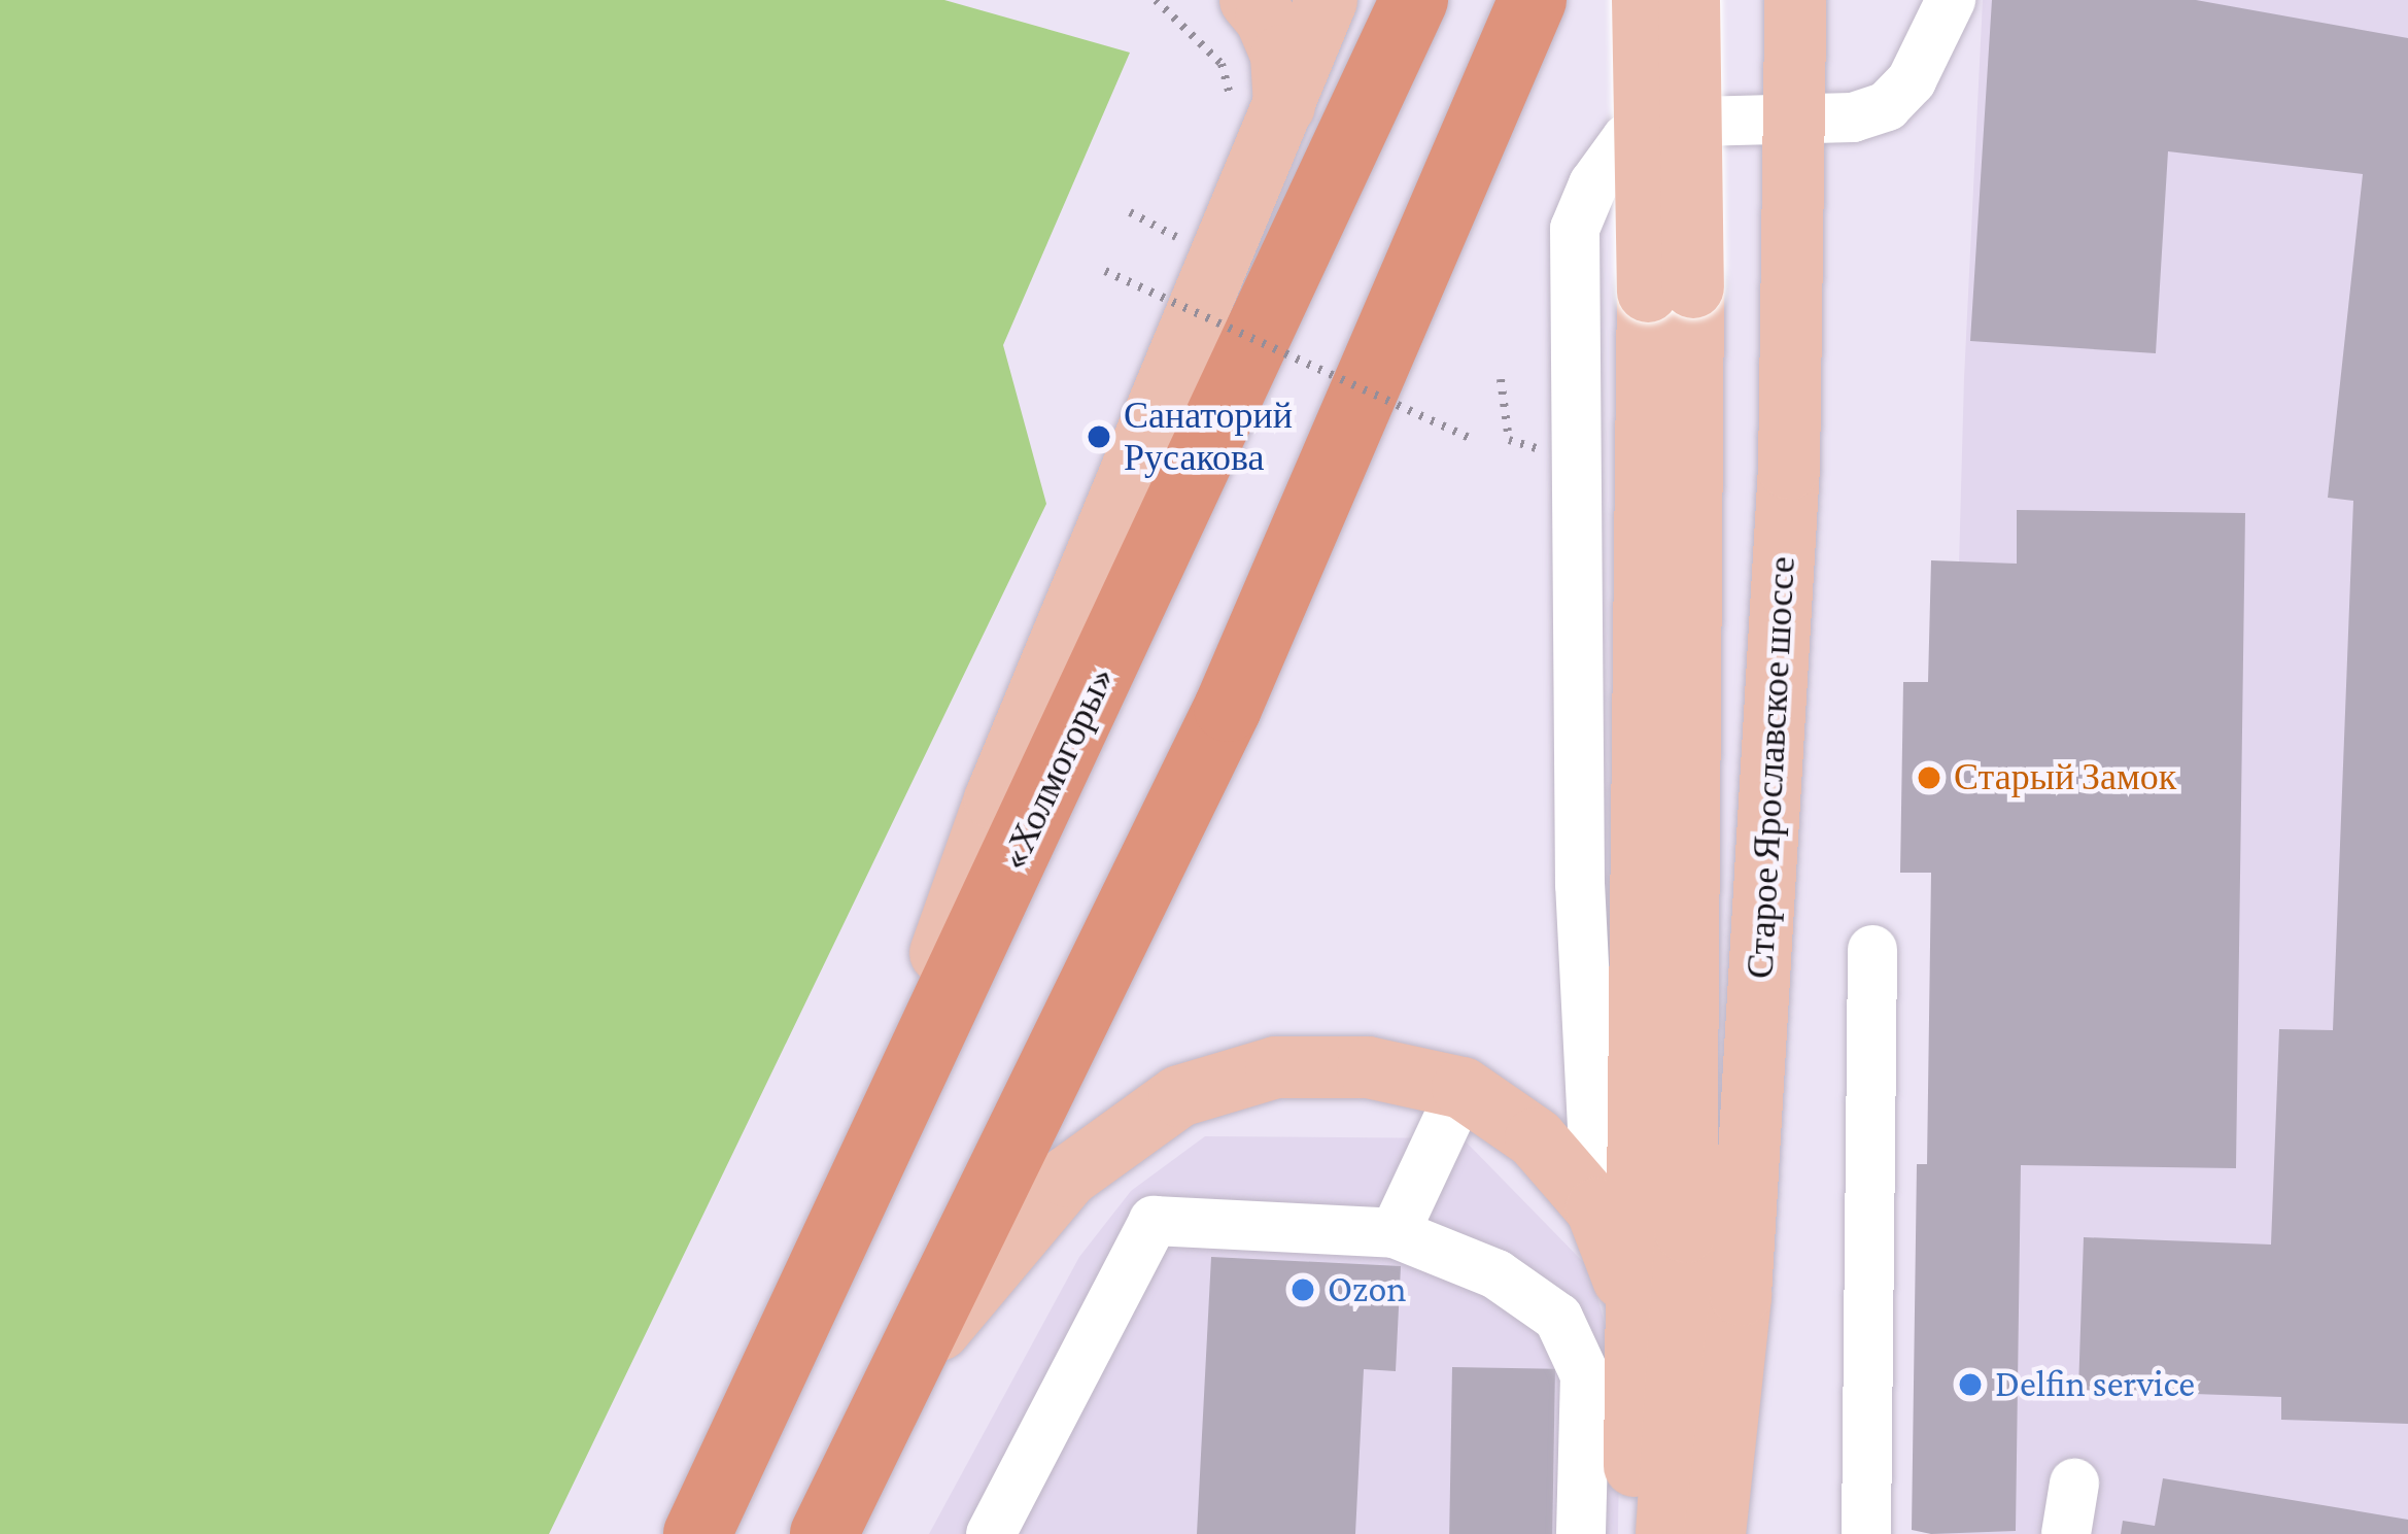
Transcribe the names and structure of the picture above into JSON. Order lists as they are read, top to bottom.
{
  "streets": {
    "highway": ["«Холмогоры»"],
    "main road": ["Старое Ярославское шоссе"]
  },
  "places": [
    "Санаторий Русакова",
    "Старый Замок",
    "Ozon",
    "Delfin service"
  ]
}
